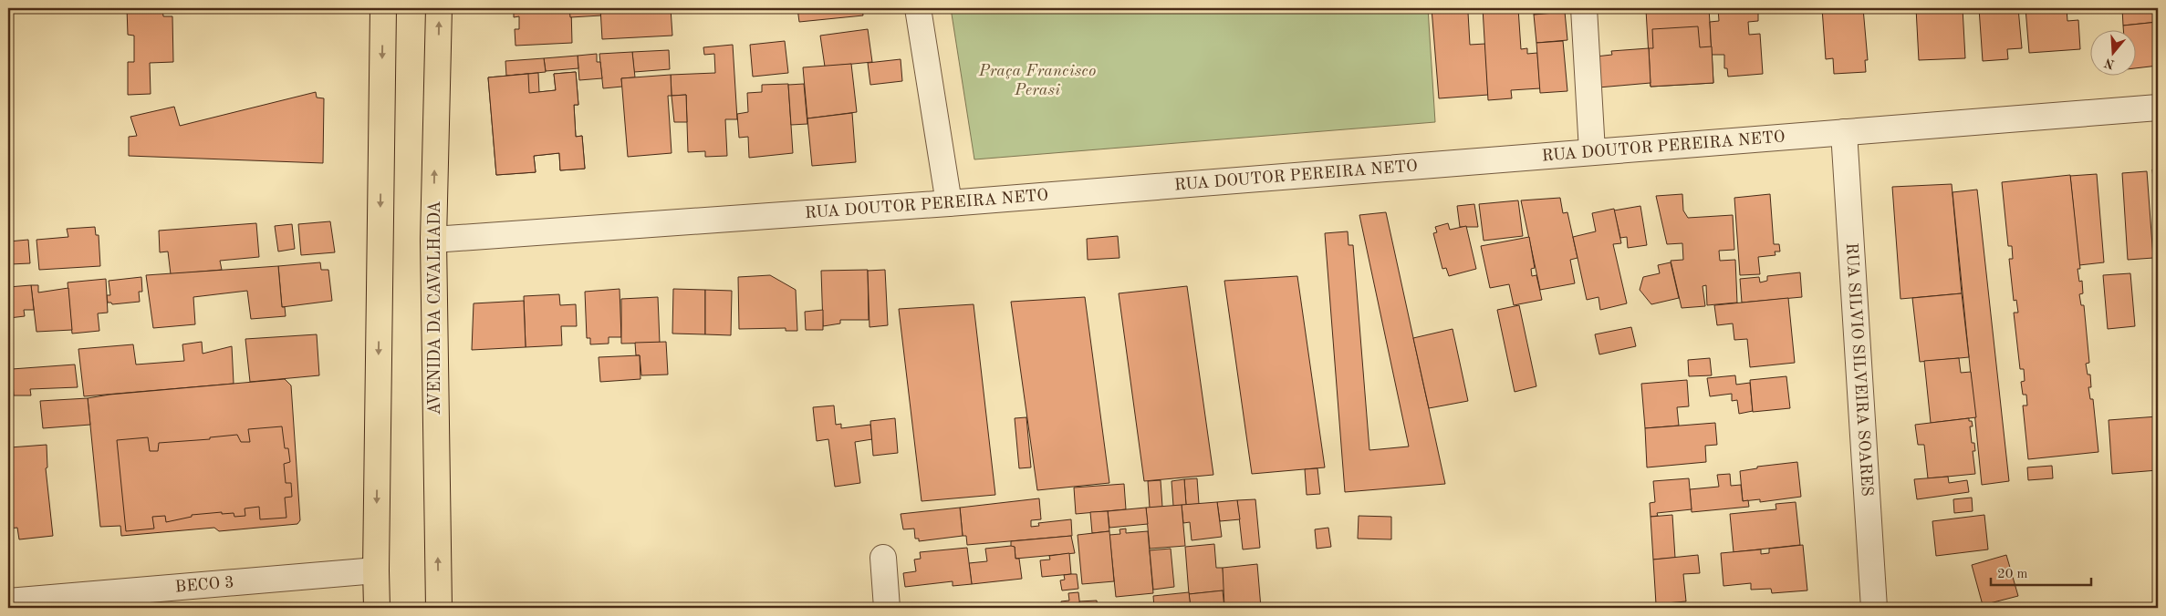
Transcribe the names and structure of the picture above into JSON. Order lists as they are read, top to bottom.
{
  "streets": {
    "main road": ["AVENIDA DA CAVALHADA"],
    "street": ["RUA DOUTOR PEREIRA NETO", "RUA SILVIO SILVEIRA SOARES", "BECO 3"]
  },
  "crossings": [
    ["RUA DOUTOR PEREIRA NETO", "AVENIDA DA CAVALHADA"],
    ["RUA DOUTOR PEREIRA NETO", "RUA SILVIO SILVEIRA SOARES"]
  ],
  "parks": ["Praça Francisco Perasi"],
  "scale_bar": "20 m",
  "north": "bottom"
}
